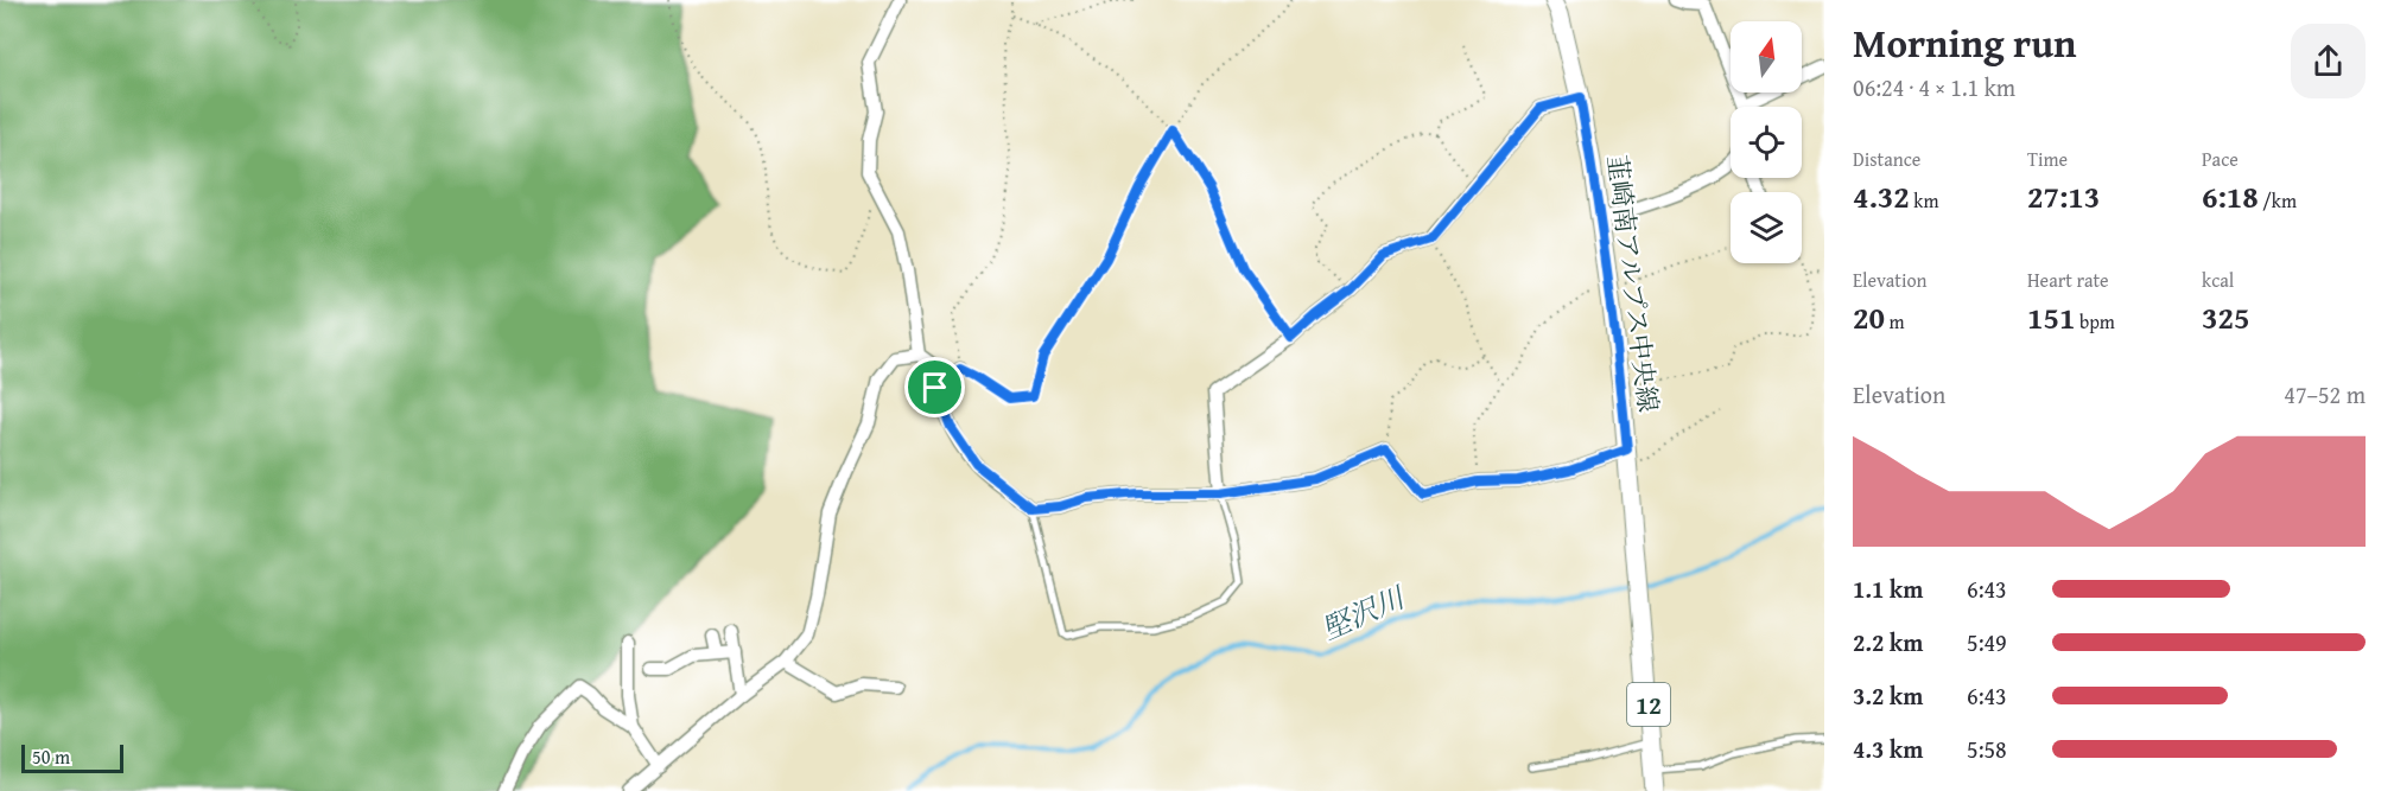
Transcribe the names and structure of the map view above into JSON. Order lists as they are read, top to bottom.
{
  "streets": {
    "main road": ["韮崎南アルプス中央線", "12"]
  },
  "water": ["堅沢川"],
  "scale_bar": "50 m",
  "north": "top",
  "page": {
    "heading": ["Morning run", "06:24 · 4 × 1.1 km"],
    "stats": [
      ["Distance", "4.32 km"],
      ["Time", "27:13"],
      ["Pace", "6:18 /km"],
      ["Elevation", "20 m"],
      ["Heart rate", "151 bpm"],
      ["kcal", "325"]
    ],
    "chart": ["Elevation", "47–52 m"],
    "list": [
      {
        "name": "1.1 km",
        "note": "6:43"
      },
      {
        "name": "2.2 km",
        "note": "5:49"
      },
      {
        "name": "3.2 km",
        "note": "6:43"
      },
      {
        "name": "4.3 km",
        "note": "5:58"
      }
    ],
    "scale": "50 m"
  }
}
